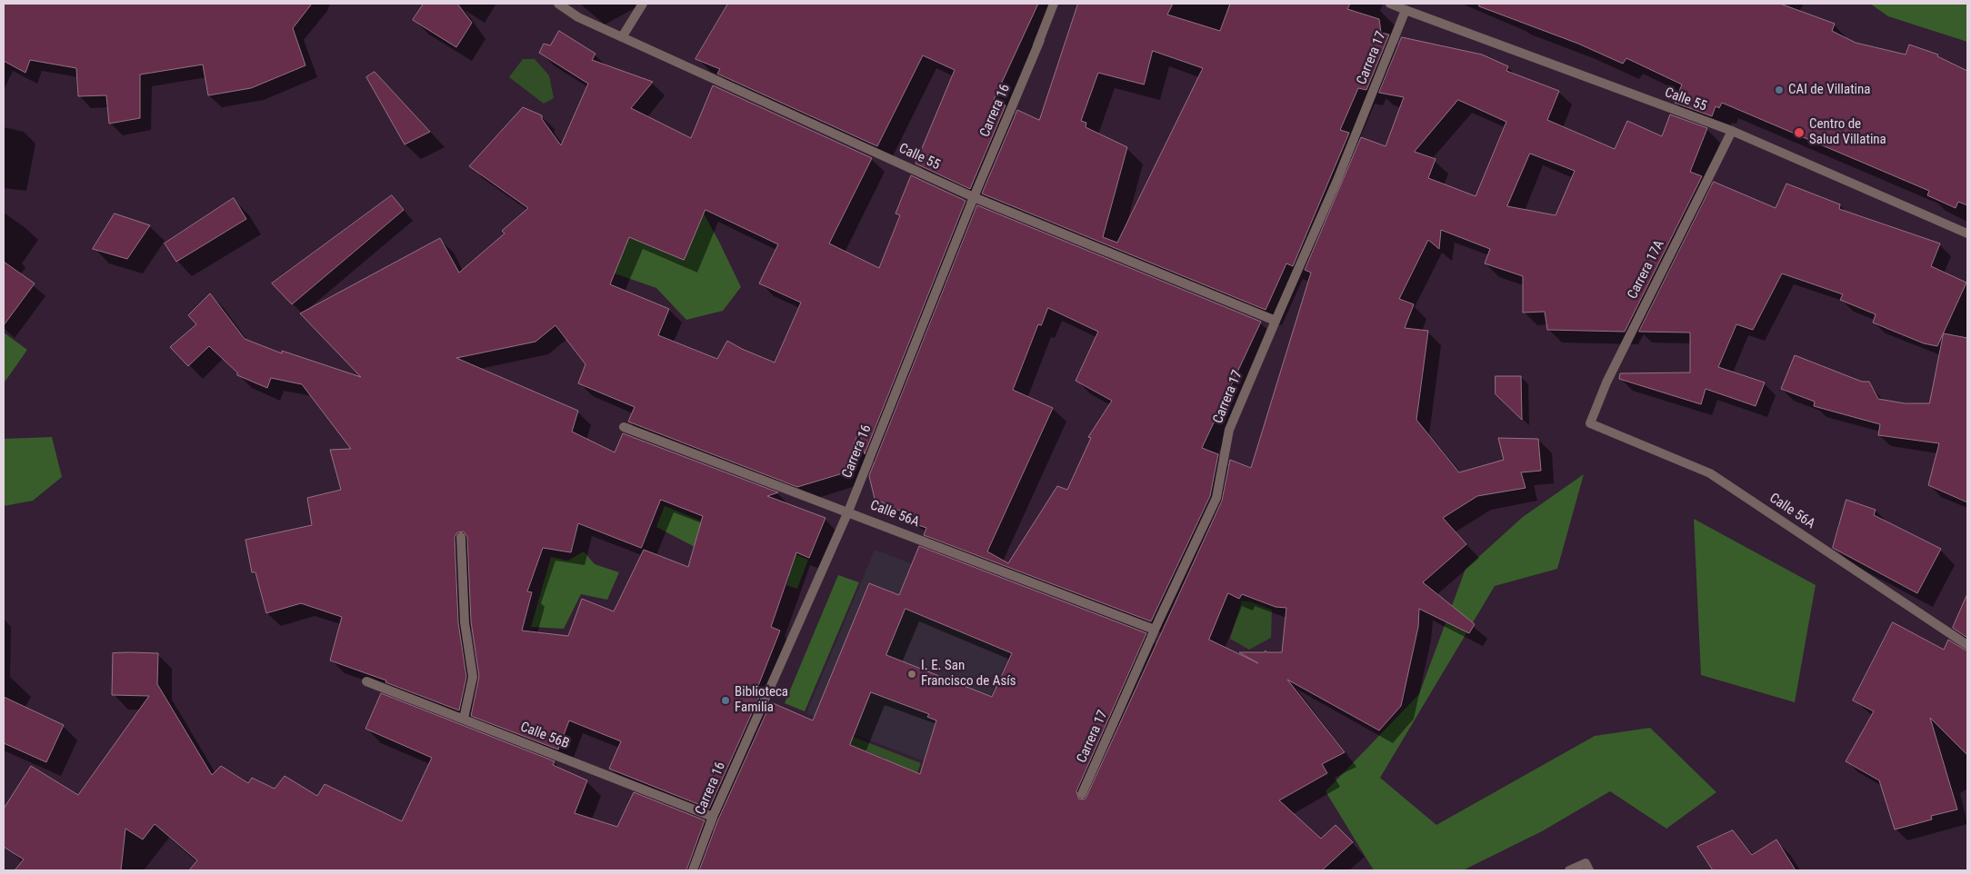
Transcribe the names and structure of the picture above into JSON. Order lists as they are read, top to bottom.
{
  "streets": {
    "street": [
      "Carrera 17",
      "Calle 55",
      "Carrera 16",
      "Carrera 17A",
      "Calle 56A",
      "Calle 56B"
    ]
  },
  "crossings": [
    ["Carrera 17", "Calle 55"],
    ["Carrera 17", "Calle 56A"],
    ["Calle 55", "Carrera 16"],
    ["Calle 55", "Carrera 17A"],
    ["Carrera 16", "Calle 56A"],
    ["Carrera 16", "Calle 56B"],
    ["Carrera 17A", "Calle 56A"]
  ],
  "places": [
    "CAI de Villatina",
    "Centro de Salud Villatina",
    "I. E. San Francisco de Asís",
    "Biblioteca Familia"
  ]
}
